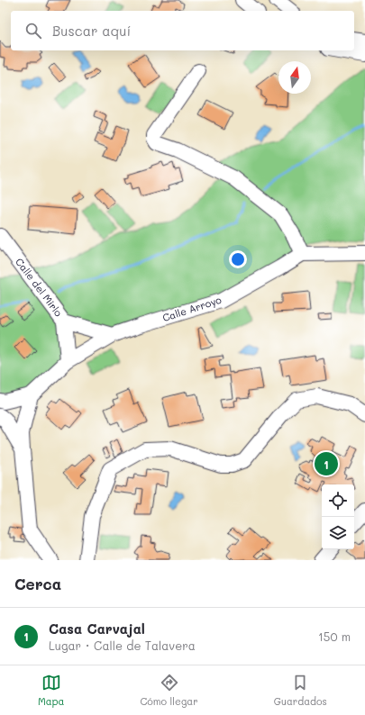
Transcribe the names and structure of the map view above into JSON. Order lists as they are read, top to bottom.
{
  "streets": {
    "street": ["Calle del Mirlo", "Calle Arroyo"]
  },
  "crossings": [
    ["Calle del Mirlo", "Calle Arroyo"]
  ],
  "north": "top",
  "page": {
    "search": "Buscar aquí",
    "pins": "1",
    "heading": "Cerca",
    "list": [
      {
        "mark": "1",
        "name": "Casa Carvajal",
        "note": "Lugar · Calle de Talavera",
        "value": "150 m"
      }
    ],
    "nav": ["Mapa", "Cómo llegar", "Guardados"]
  }
}
